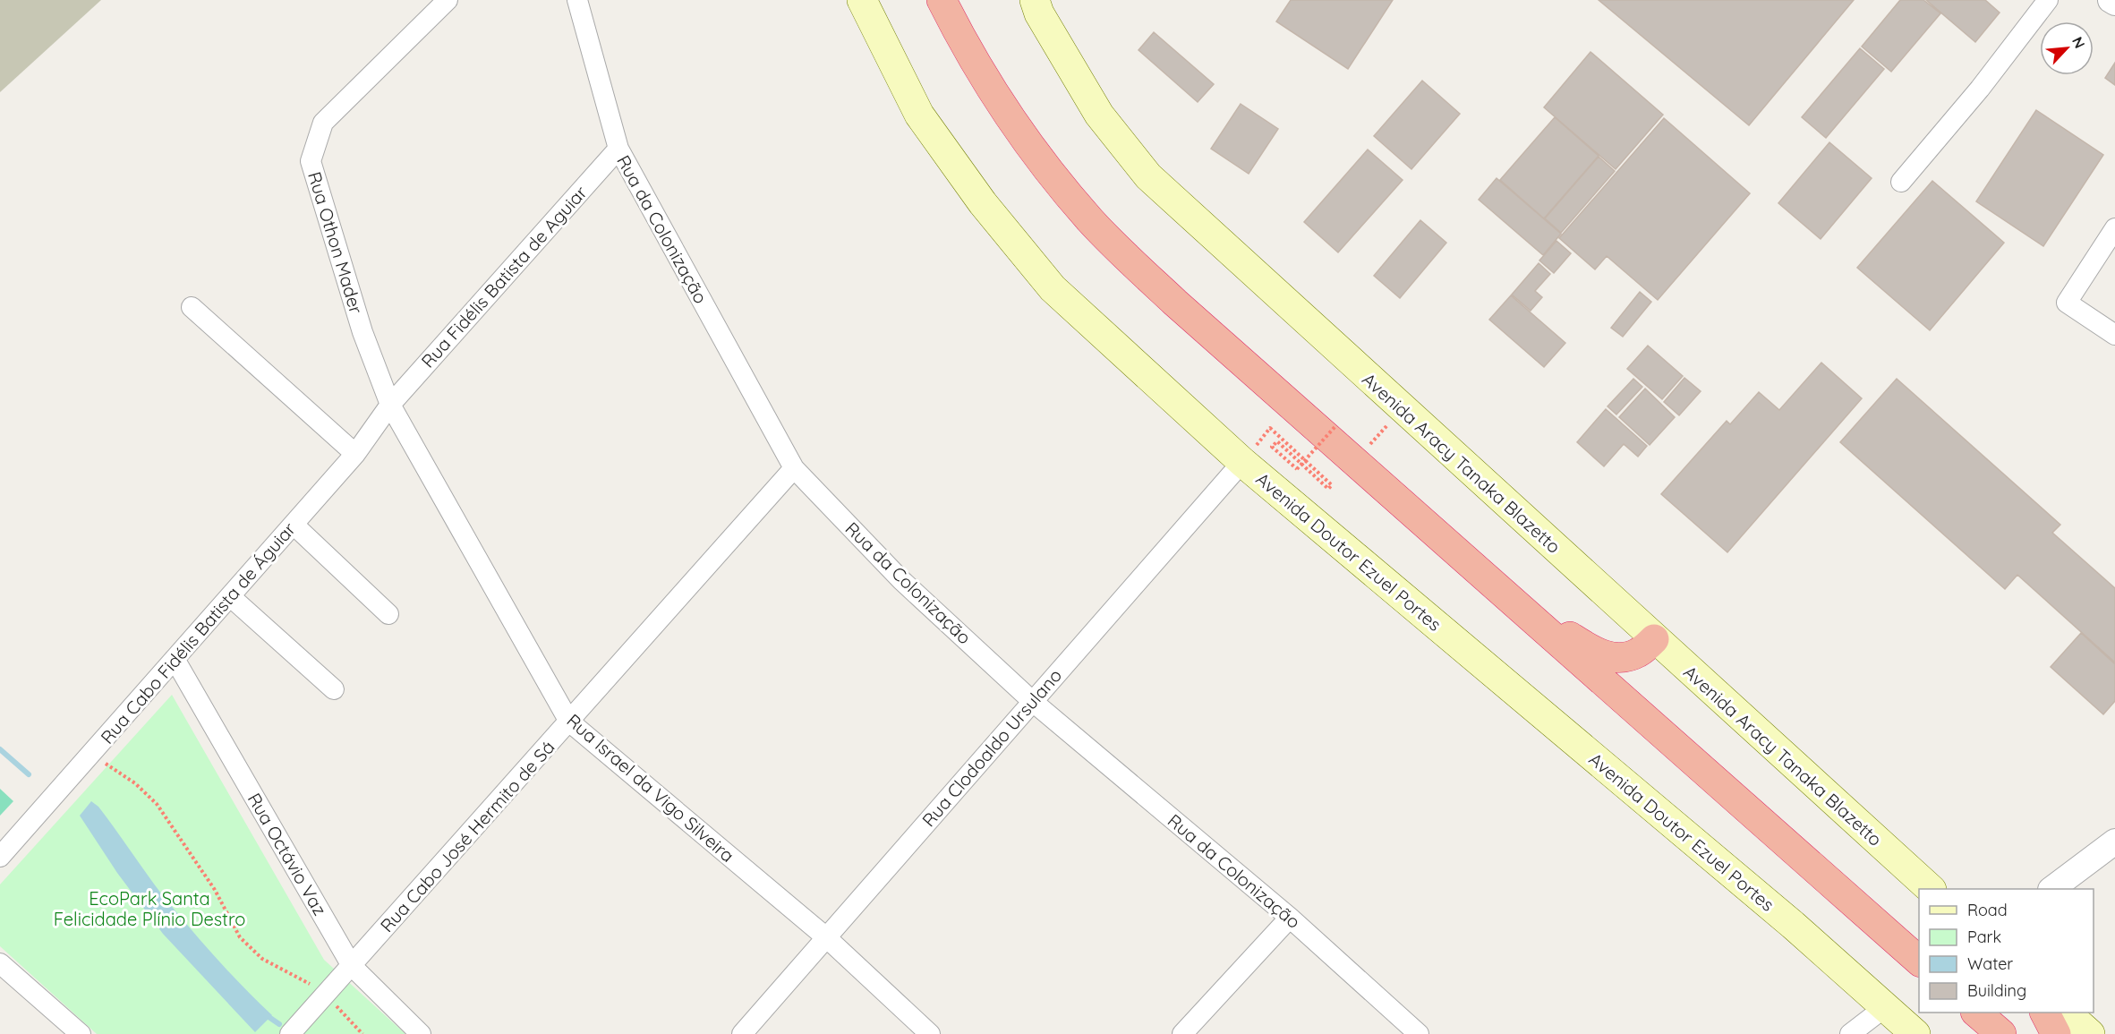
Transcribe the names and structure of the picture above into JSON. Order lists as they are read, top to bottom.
{
  "streets": {
    "main road": ["Avenida Aracy Tanaka Blazetto", "Avenida Doutor Ezuel Portes"],
    "street": [
      "Rua da Colonização",
      "Rua Othon Mader",
      "Rua Fidélis Batista de Aguiar",
      "Rua Cabo Fidélis Batista de Águiar",
      "Rua Clodoaldo Ursulano",
      "Rua Israel da Vigo Silveira",
      "Rua Cabo José Hermito de Sá",
      "Rua Octávio Vaz"
    ]
  },
  "crossings": [
    ["Rua da Colonização", "Rua Fidélis Batista de Aguiar"],
    ["Rua da Colonização", "Rua Clodoaldo Ursulano"],
    ["Rua da Colonização", "Rua Cabo José Hermito de Sá"],
    ["Rua Othon Mader", "Rua Fidélis Batista de Aguiar"],
    ["Rua Othon Mader", "Rua Cabo Fidélis Batista de Águiar"],
    ["Rua Othon Mader", "Rua Israel da Vigo Silveira"],
    ["Rua Fidélis Batista de Aguiar", "Rua Cabo Fidélis Batista de Águiar"],
    ["Rua Fidélis Batista de Aguiar", "Rua Israel da Vigo Silveira"],
    ["Avenida Doutor Ezuel Portes", "Rua Clodoaldo Ursulano"],
    ["Rua Cabo Fidélis Batista de Águiar", "Rua Israel da Vigo Silveira"],
    ["Rua Cabo Fidélis Batista de Águiar", "Rua Octávio Vaz"],
    ["Rua Clodoaldo Ursulano", "Rua Israel da Vigo Silveira"],
    ["Rua Israel da Vigo Silveira", "Rua Cabo José Hermito de Sá"],
    ["Rua Cabo José Hermito de Sá", "Rua Octávio Vaz"]
  ],
  "parks": ["EcoPark Santa Felicidade Plínio Destro"],
  "legend": [
    "Road",
    "Park",
    "Water",
    "Building"
  ],
  "north": "top right"
}
